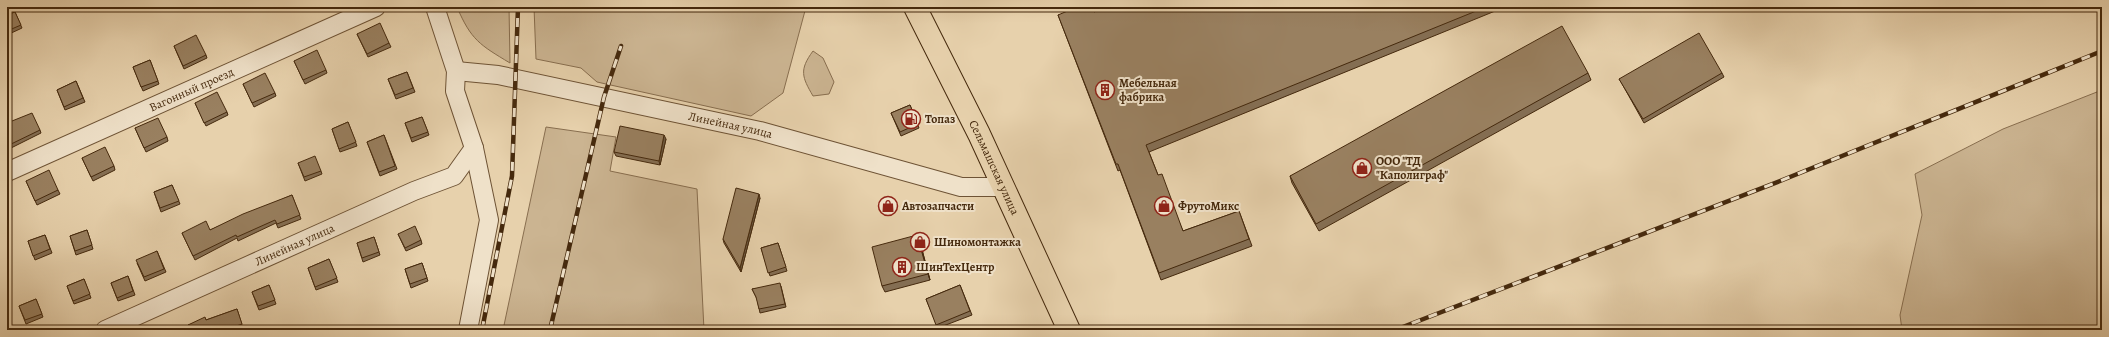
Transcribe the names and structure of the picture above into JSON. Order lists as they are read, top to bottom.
{
  "streets": {
    "highway": ["Сельмашская улица"],
    "street": ["Вагонный проезд", "Линейная улица"]
  },
  "crossings": [
    ["Линейная улица", "Сельмашская улица"]
  ],
  "places": {
    "building": ["Мебельная фабрика", "ШинТехЦентр"],
    "fuel station": ["Топаз"],
    "shop": [
      "ООО \"ТД \"Каполиграф\"",
      "Автозапчасти",
      "ФрутоМикс",
      "Шиномонтажка"
    ]
  }
}
